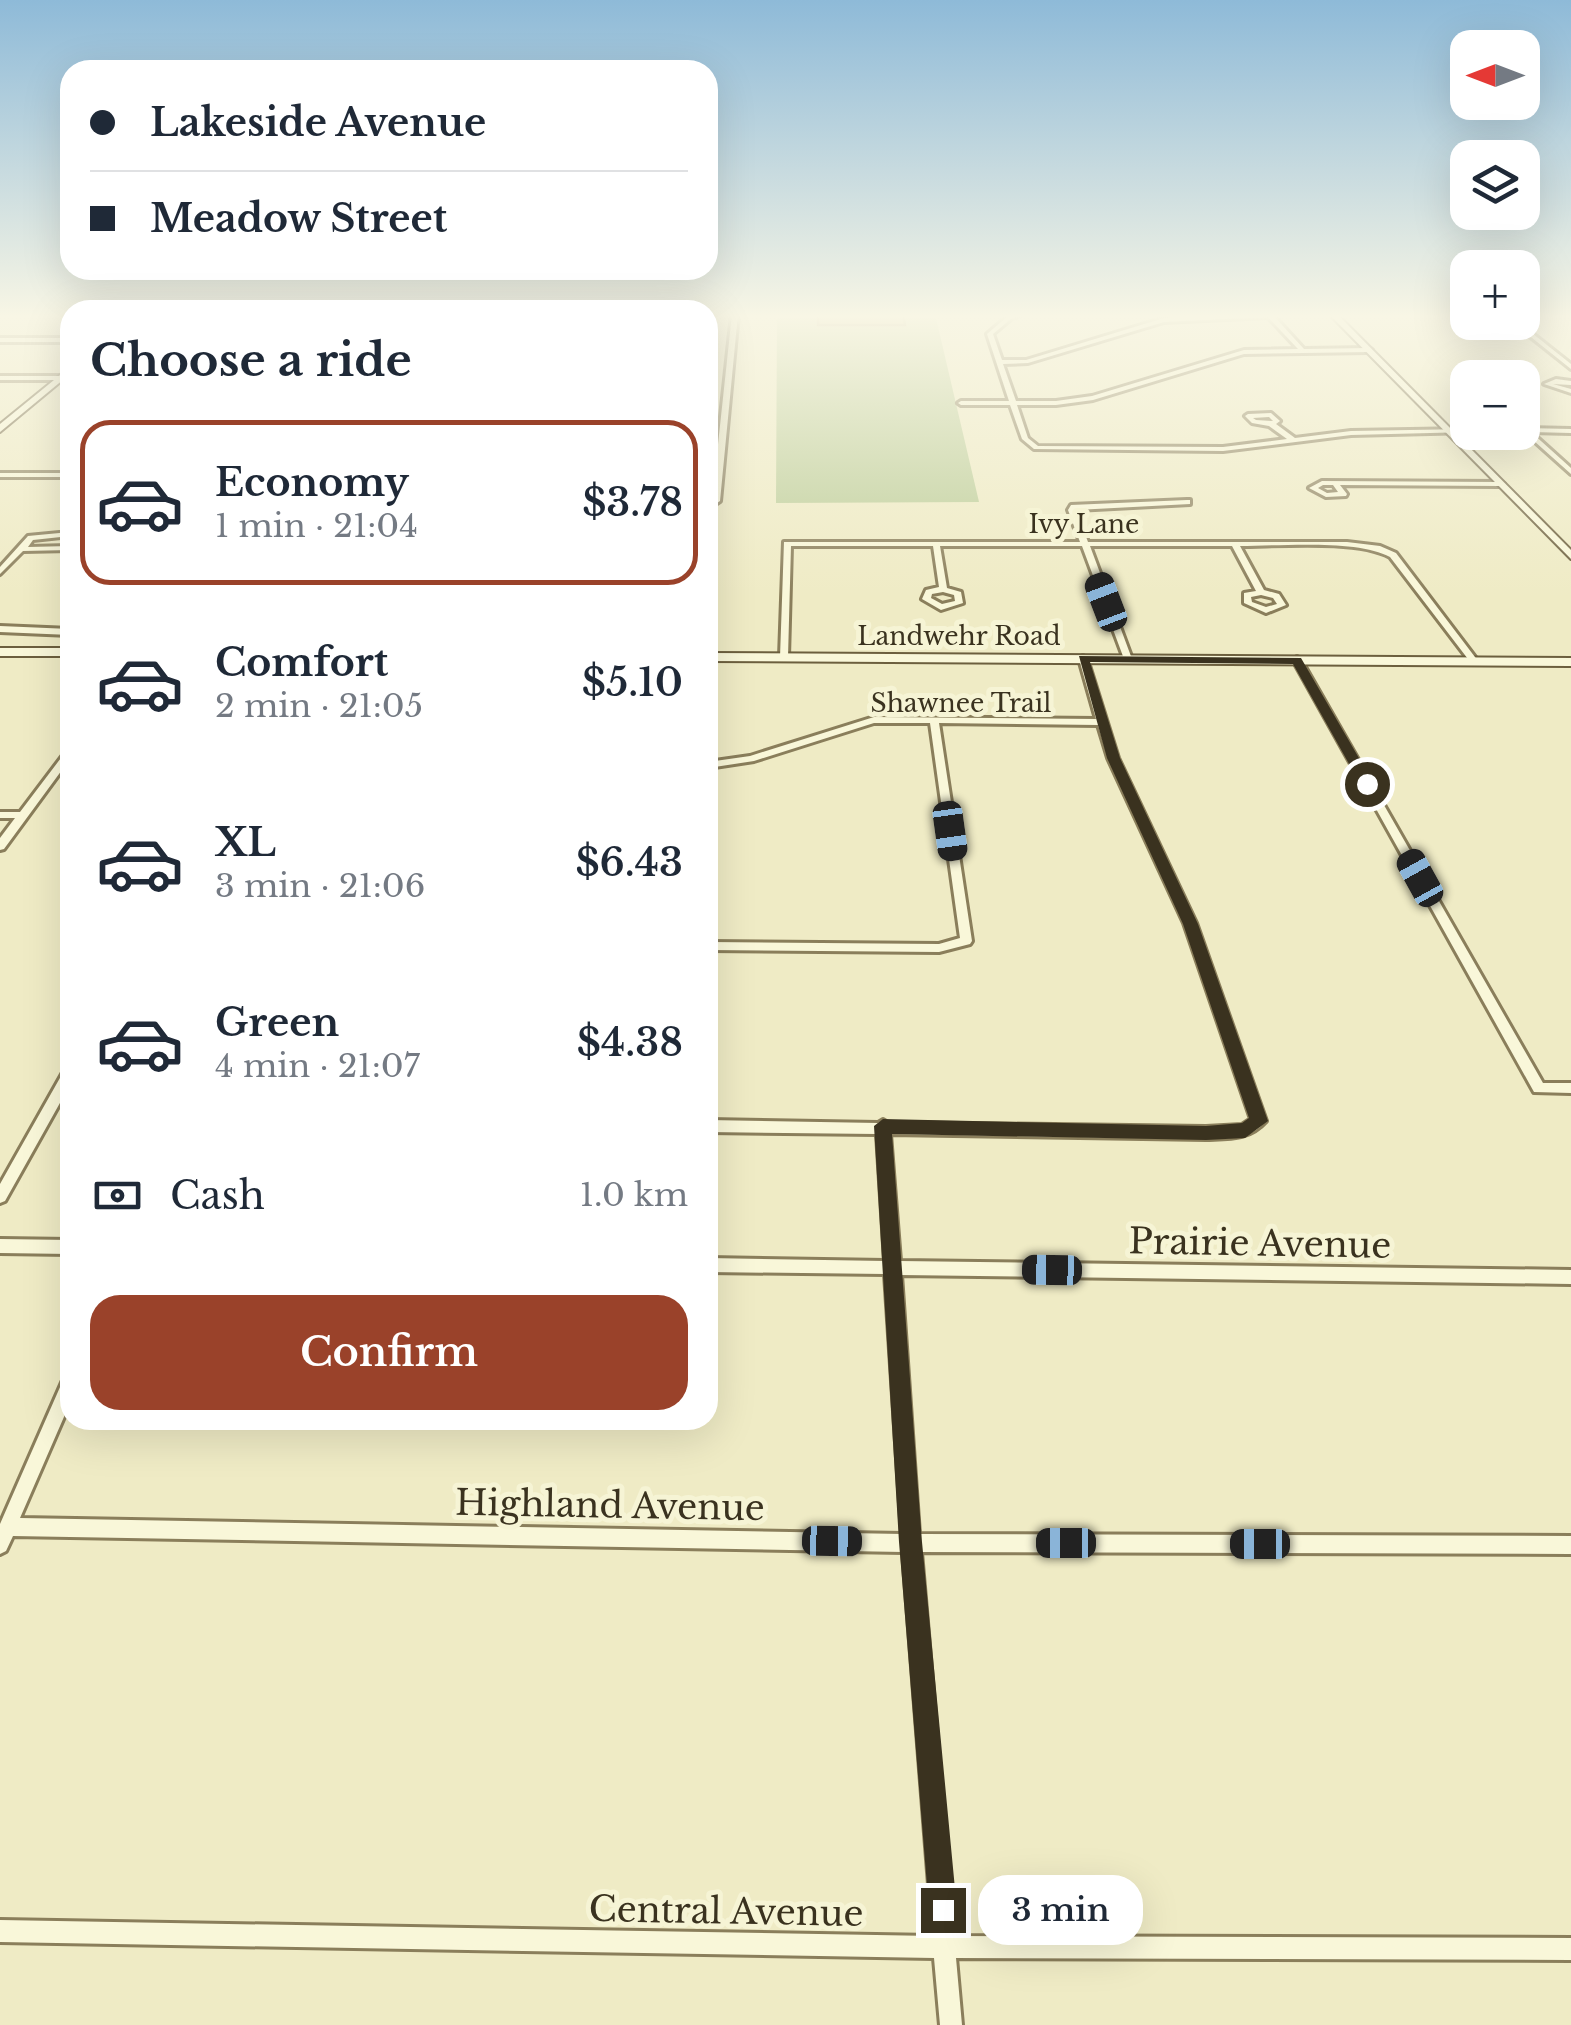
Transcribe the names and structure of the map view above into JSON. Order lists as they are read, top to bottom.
{
  "streets": {
    "main road": ["Landwehr Road"],
    "street": [
      "Ivy Lane",
      "Shawnee Trail",
      "Prairie Avenue",
      "Highland Avenue",
      "Central Avenue"
    ]
  },
  "crossings": [
    ["Ivy Lane", "Landwehr Road"]
  ],
  "north": "left",
  "page": {
    "map_buttons": ["+", "−"],
    "banner": ["Lakeside Avenue", "Meadow Street"],
    "heading": "Choose a ride",
    "list": [
      {
        "name": "Economy",
        "note": "1 min · 21:04",
        "value": "$3.78"
      },
      {
        "name": "Comfort",
        "note": "2 min · 21:05",
        "value": "$5.10"
      },
      {
        "name": "XL",
        "note": "3 min · 21:06",
        "value": "$6.43"
      },
      {
        "name": "Green",
        "note": "4 min · 21:07",
        "value": "$4.38"
      }
    ],
    "pay": ["Cash", "1.0 km"],
    "buttons": "Confirm",
    "bubble": "3 min"
  }
}
